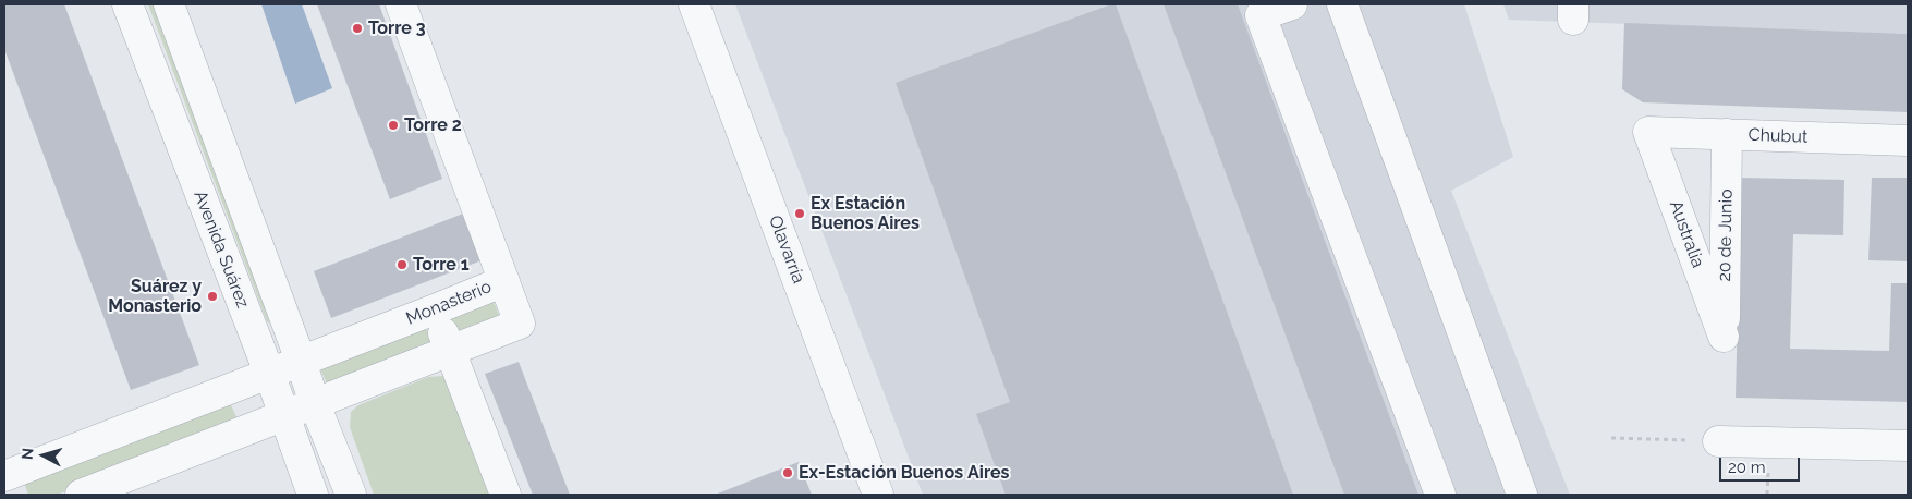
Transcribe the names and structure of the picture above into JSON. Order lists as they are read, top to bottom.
{
  "streets": {
    "street": [
      "Chubut",
      "Australia",
      "20 de Junio",
      "Avenida Suárez",
      "Olavarría",
      "Monasterio"
    ]
  },
  "crossings": [
    ["Chubut", "Australia"],
    ["Chubut", "20 de Junio"],
    ["Australia", "20 de Junio"],
    ["Avenida Suárez", "Monasterio"]
  ],
  "places": [
    "Torre 3",
    "Torre 2",
    "Ex Estación Buenos Aires",
    "Torre 1",
    "Suárez y Monasterio",
    "Ex-Estación Buenos Aires"
  ],
  "scale_bar": "20 m",
  "north": "left"
}
